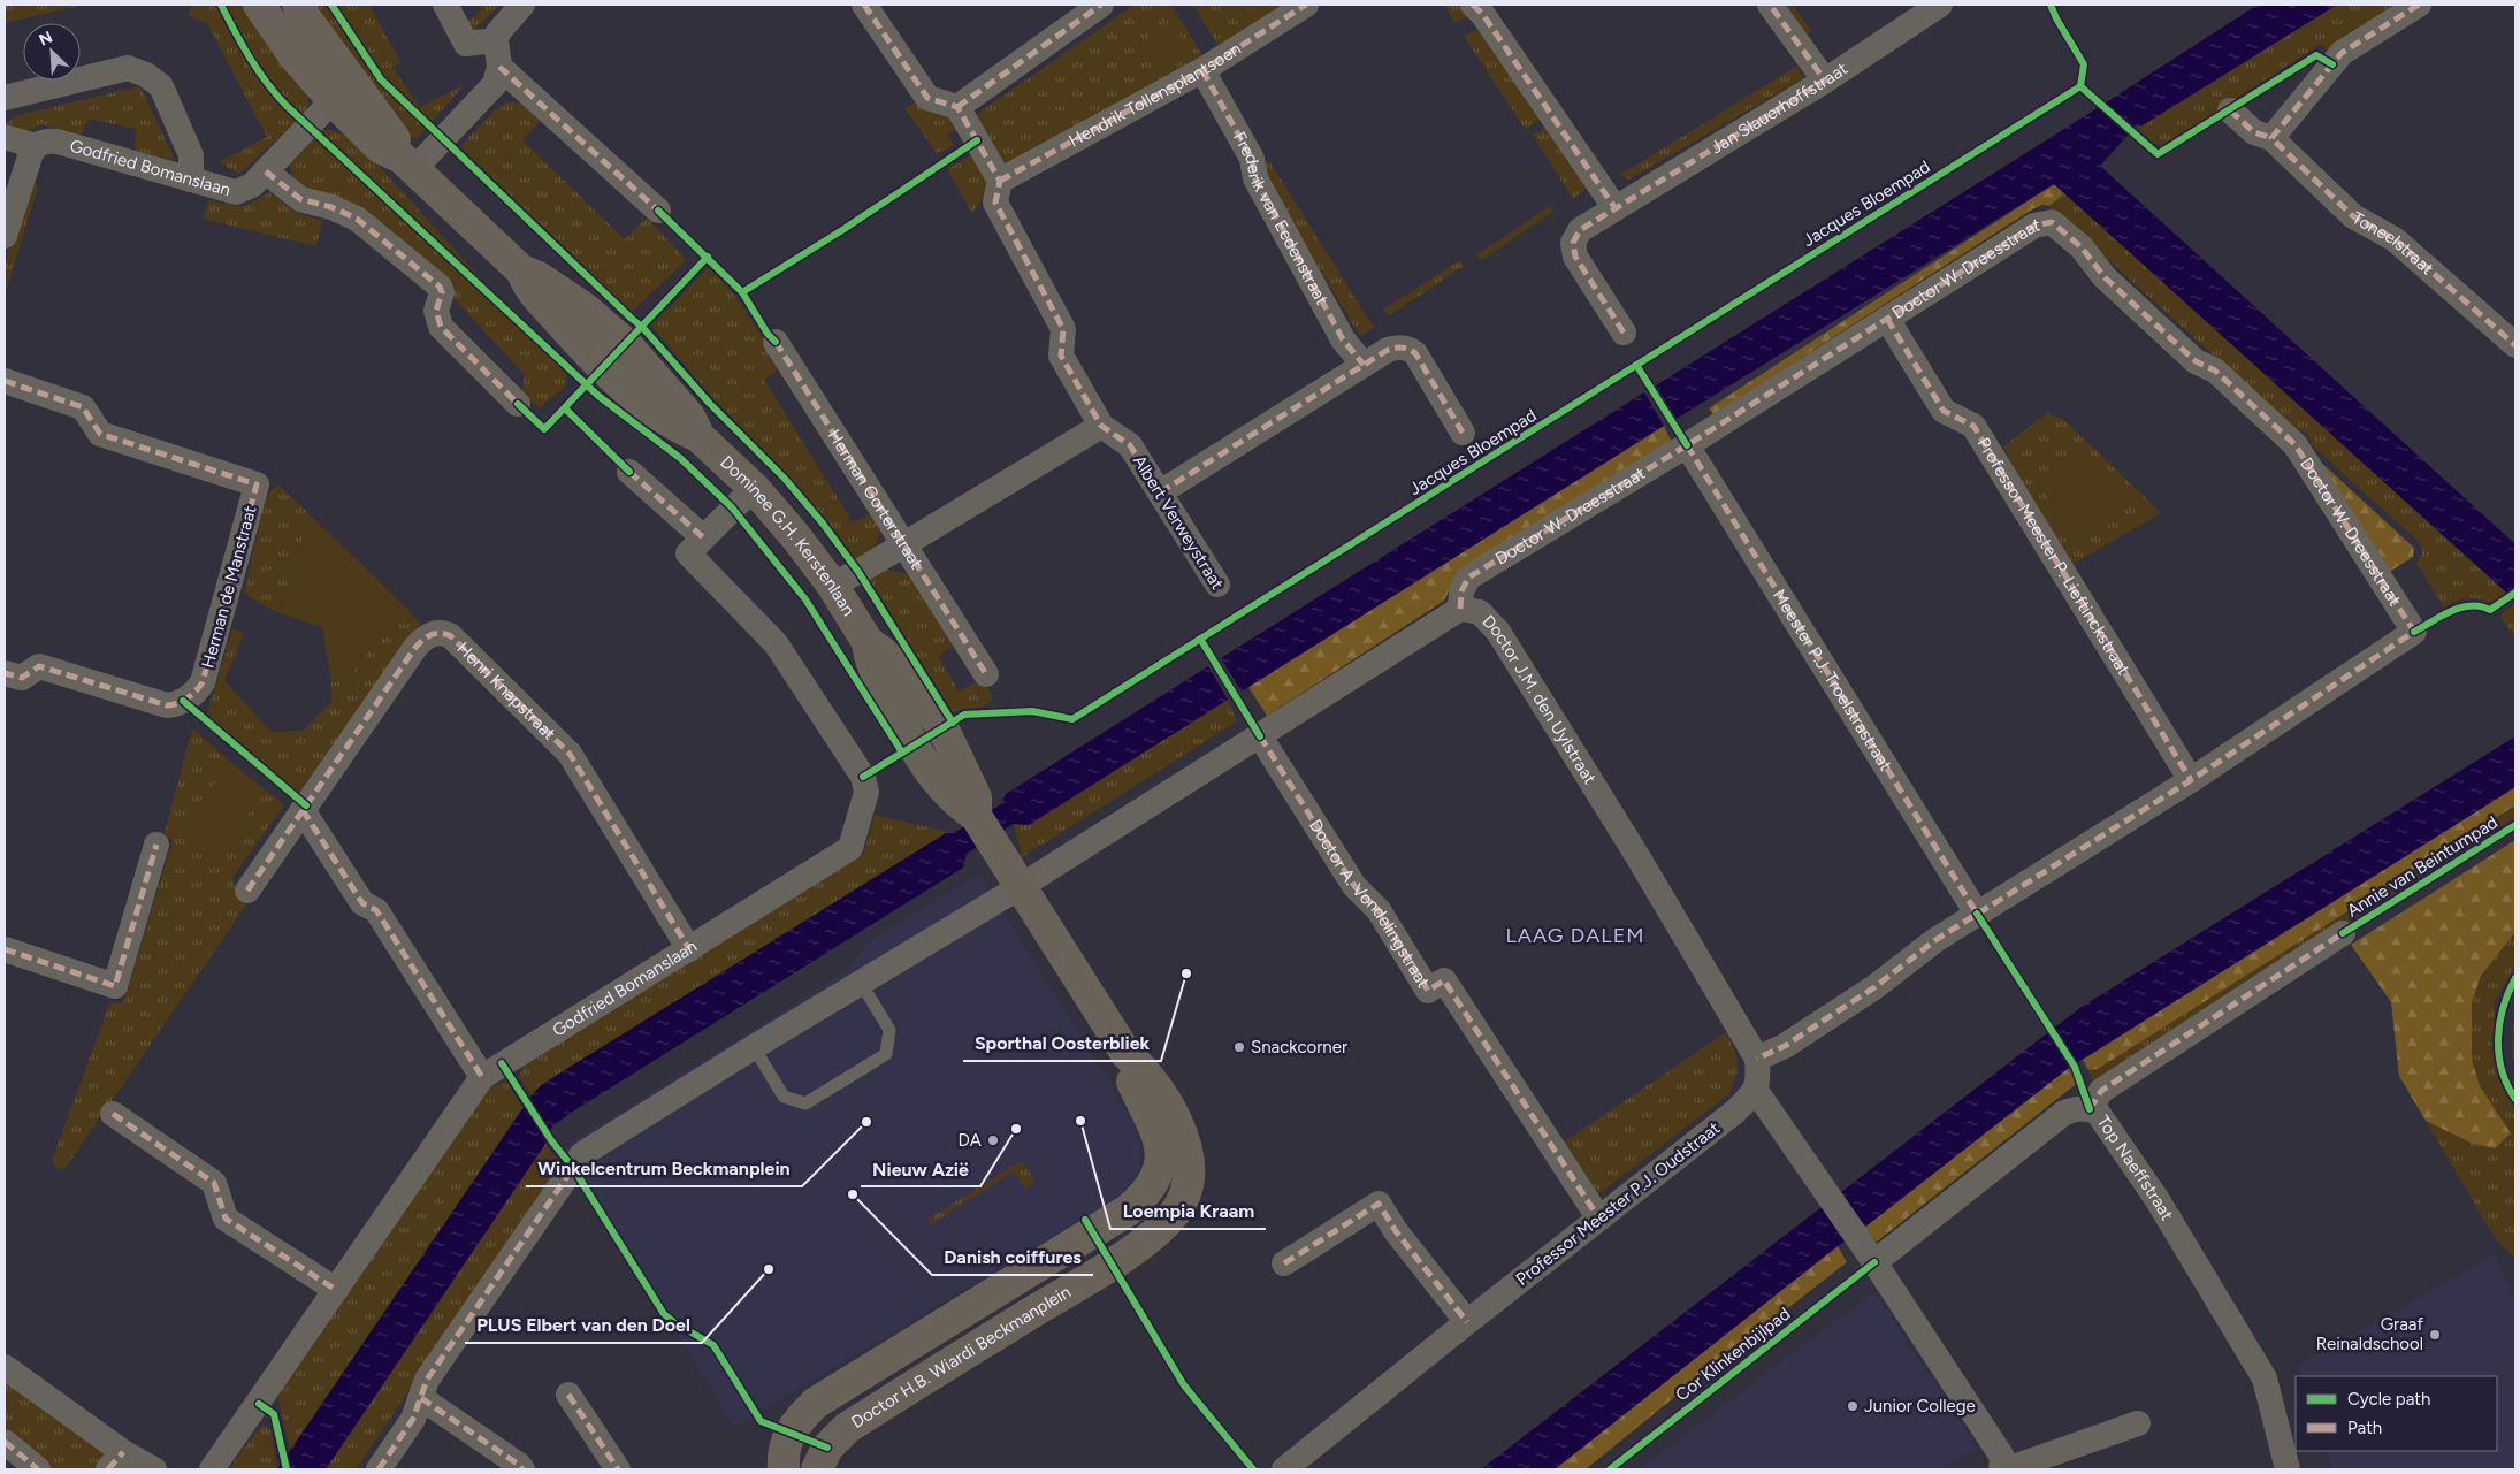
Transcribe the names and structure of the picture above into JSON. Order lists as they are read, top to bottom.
{
  "streets": {
    "street": [
      "Hendrik Tollensplantsoen",
      "Jan Slauerhoffstraat",
      "Godfried Bomanslaan",
      "Frederik van Eedenstraat",
      "Toneelstraat",
      "Doctor W. Dreesstraat",
      "Herman Gorterstraat",
      "Albert Verweystraat",
      "Dominee G.H. Kerstenlaan",
      "Professor Meester P. Lieftinckstraat",
      "Herman de Manstraat",
      "Meester P.J. Troelstrastraat",
      "Henri Knapstraat",
      "Doctor J.M. den Uylstraat",
      "Annie van Beintumpad",
      "Doctor A. Vondelingstraat",
      "Top Naeffstraat",
      "Professor Meester P.J. Oudstraat",
      "Doctor H.B. Wiardi Beckmanplein"
    ],
    "cycle path": ["Jacques Bloempad", "Cor Klinkenbijlpad"]
  },
  "crossings": [
    ["Hendrik Tollensplantsoen", "Frederik van Eedenstraat"],
    ["Hendrik Tollensplantsoen", "Albert Verweystraat"],
    ["Godfried Bomanslaan", "Dominee G.H. Kerstenlaan"],
    ["Godfried Bomanslaan", "Henri Knapstraat"],
    ["Doctor W. Dreesstraat", "Professor Meester P. Lieftinckstraat"],
    ["Doctor W. Dreesstraat", "Meester P.J. Troelstrastraat"],
    ["Doctor W. Dreesstraat", "Doctor J.M. den Uylstraat"],
    ["Dominee G.H. Kerstenlaan", "Doctor J.M. den Uylstraat"],
    ["Dominee G.H. Kerstenlaan", "Doctor H.B. Wiardi Beckmanplein"],
    ["Doctor J.M. den Uylstraat", "Doctor A. Vondelingstraat"],
    ["Doctor J.M. den Uylstraat", "Top Naeffstraat"],
    ["Doctor J.M. den Uylstraat", "Professor Meester P.J. Oudstraat"],
    ["Doctor J.M. den Uylstraat", "Doctor H.B. Wiardi Beckmanplein"],
    ["Annie van Beintumpad", "Top Naeffstraat"],
    ["Doctor A. Vondelingstraat", "Professor Meester P.J. Oudstraat"]
  ],
  "districts": ["LAAG DALEM"],
  "places": [
    "Sporthal Oosterbliek",
    "Snackcorner",
    "Loempia Kraam",
    "Winkelcentrum Beckmanplein",
    "Nieuw Azië",
    "DA",
    "Danish coiffures",
    "PLUS Elbert van den Doel",
    "Graaf Reinaldschool",
    "Junior College"
  ],
  "legend": ["Cycle path", "Path"],
  "north": "top left"
}
